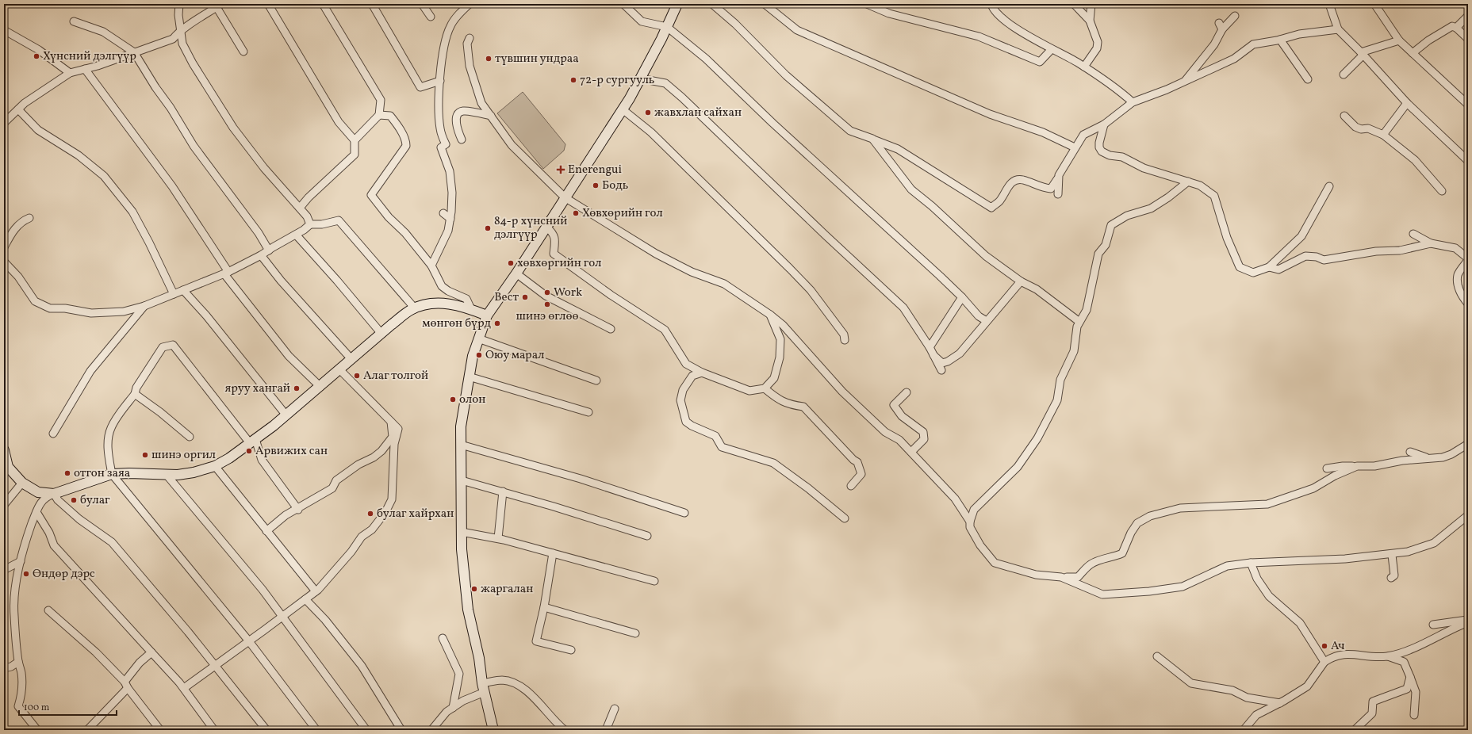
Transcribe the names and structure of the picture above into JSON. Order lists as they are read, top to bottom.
{
  "places": {
    "other": [
      "Хүнсний дэлгүүр",
      "түвшин ундраа",
      "72-р сургууль",
      "жавхлан сайхан",
      "Бодь",
      "Хөвхөрийн гол",
      "84-р хүнсний дэлгүүр",
      "хөвхөргийн гол",
      "Work",
      "Вест",
      "шинэ өглөө",
      "мөнгөн бүрд",
      "Оюу марал",
      "Алаг толгой",
      "яруу хангай",
      "олон",
      "Арвижих сан",
      "шинэ оргил",
      "отгон заяа",
      "булаг",
      "булаг хайрхан",
      "Өндөр дэрс",
      "жаргалан",
      "Ач"
    ],
    "health": ["Enerengui"]
  },
  "scale_bar": "100 m"
}
